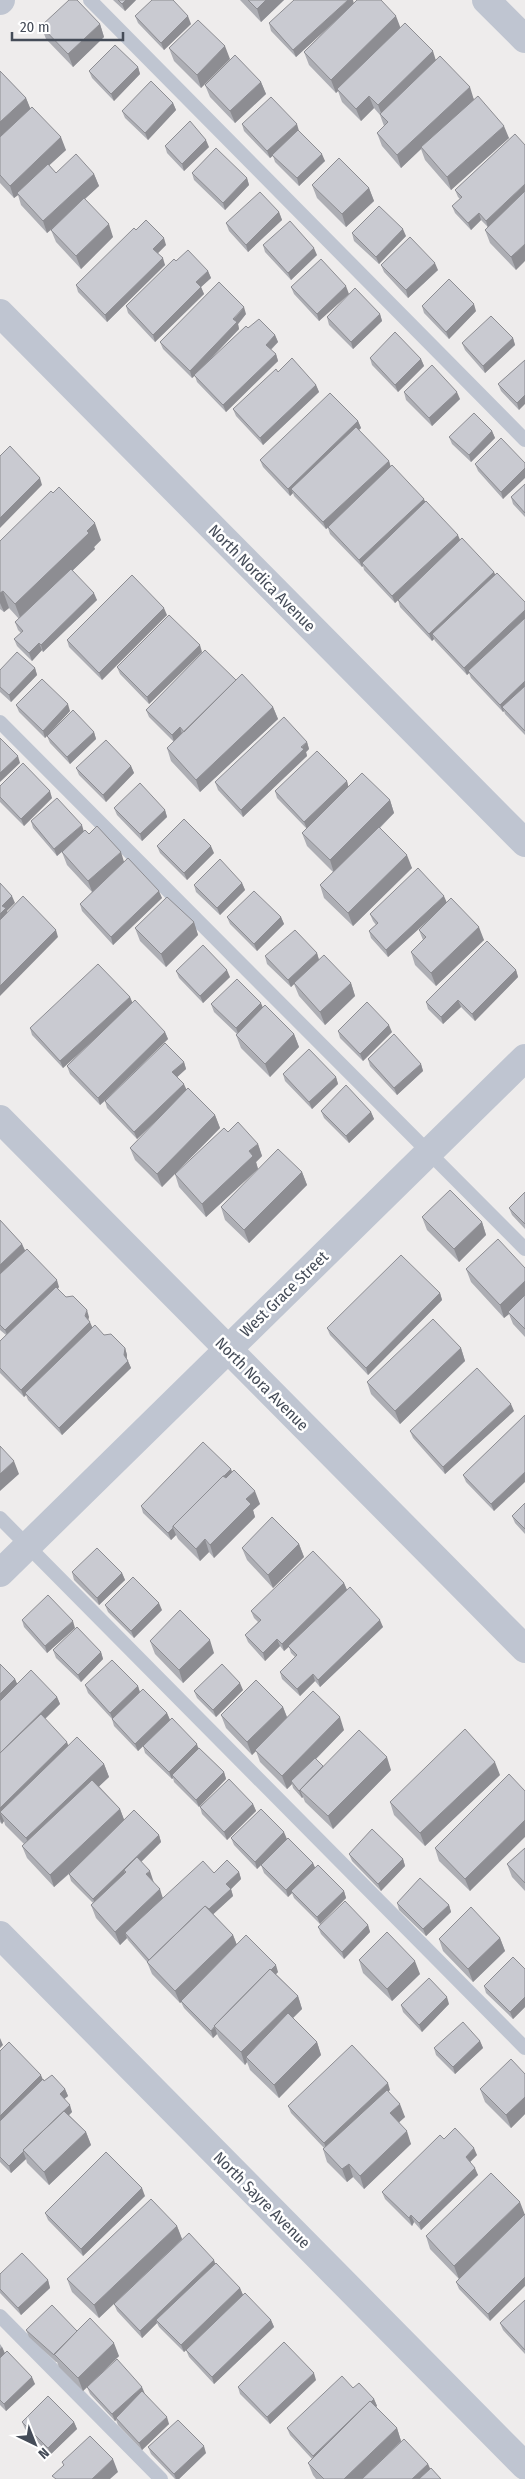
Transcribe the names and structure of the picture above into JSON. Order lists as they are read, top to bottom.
{
  "streets": {
    "street": [
      "North Nordica Avenue",
      "West Grace Street",
      "North Nora Avenue",
      "North Sayre Avenue"
    ]
  },
  "crossings": [
    ["West Grace Street", "North Nora Avenue"]
  ],
  "scale_bar": "20 m",
  "north": "bottom right"
}
